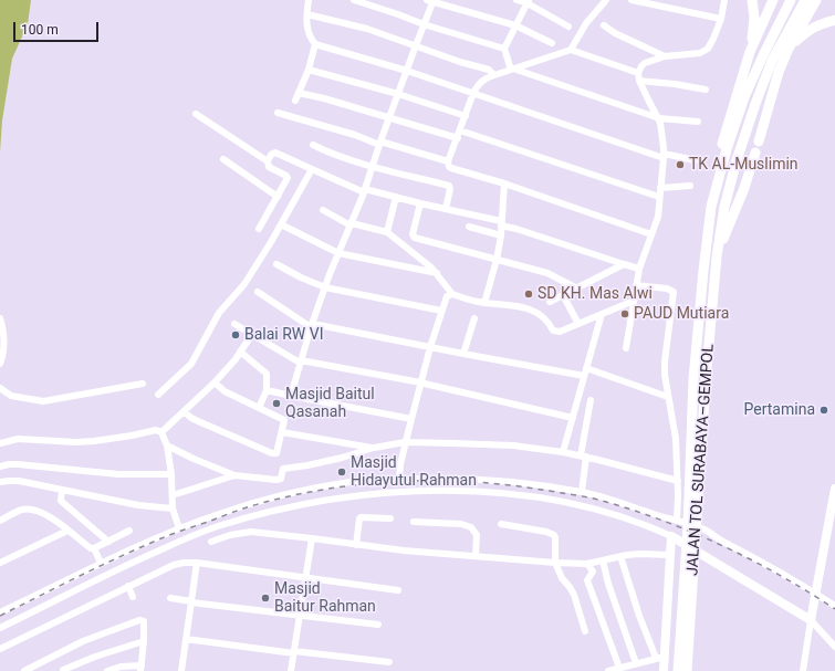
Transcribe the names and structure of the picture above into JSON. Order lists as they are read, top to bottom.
{
  "streets": {
    "highway": ["JALAN TOL SURABAYA–GEMPOL"]
  },
  "places": [
    "TK AL-Muslimin",
    "SD KH. Mas Alwi",
    "PAUD Mutiara",
    "Balai RW VI",
    "Masjid Baitul Qasanah",
    "Pertamina",
    "Masjid Hidayutul Rahman",
    "Masjid Baitur Rahman"
  ],
  "scale_bar": "100 m"
}
